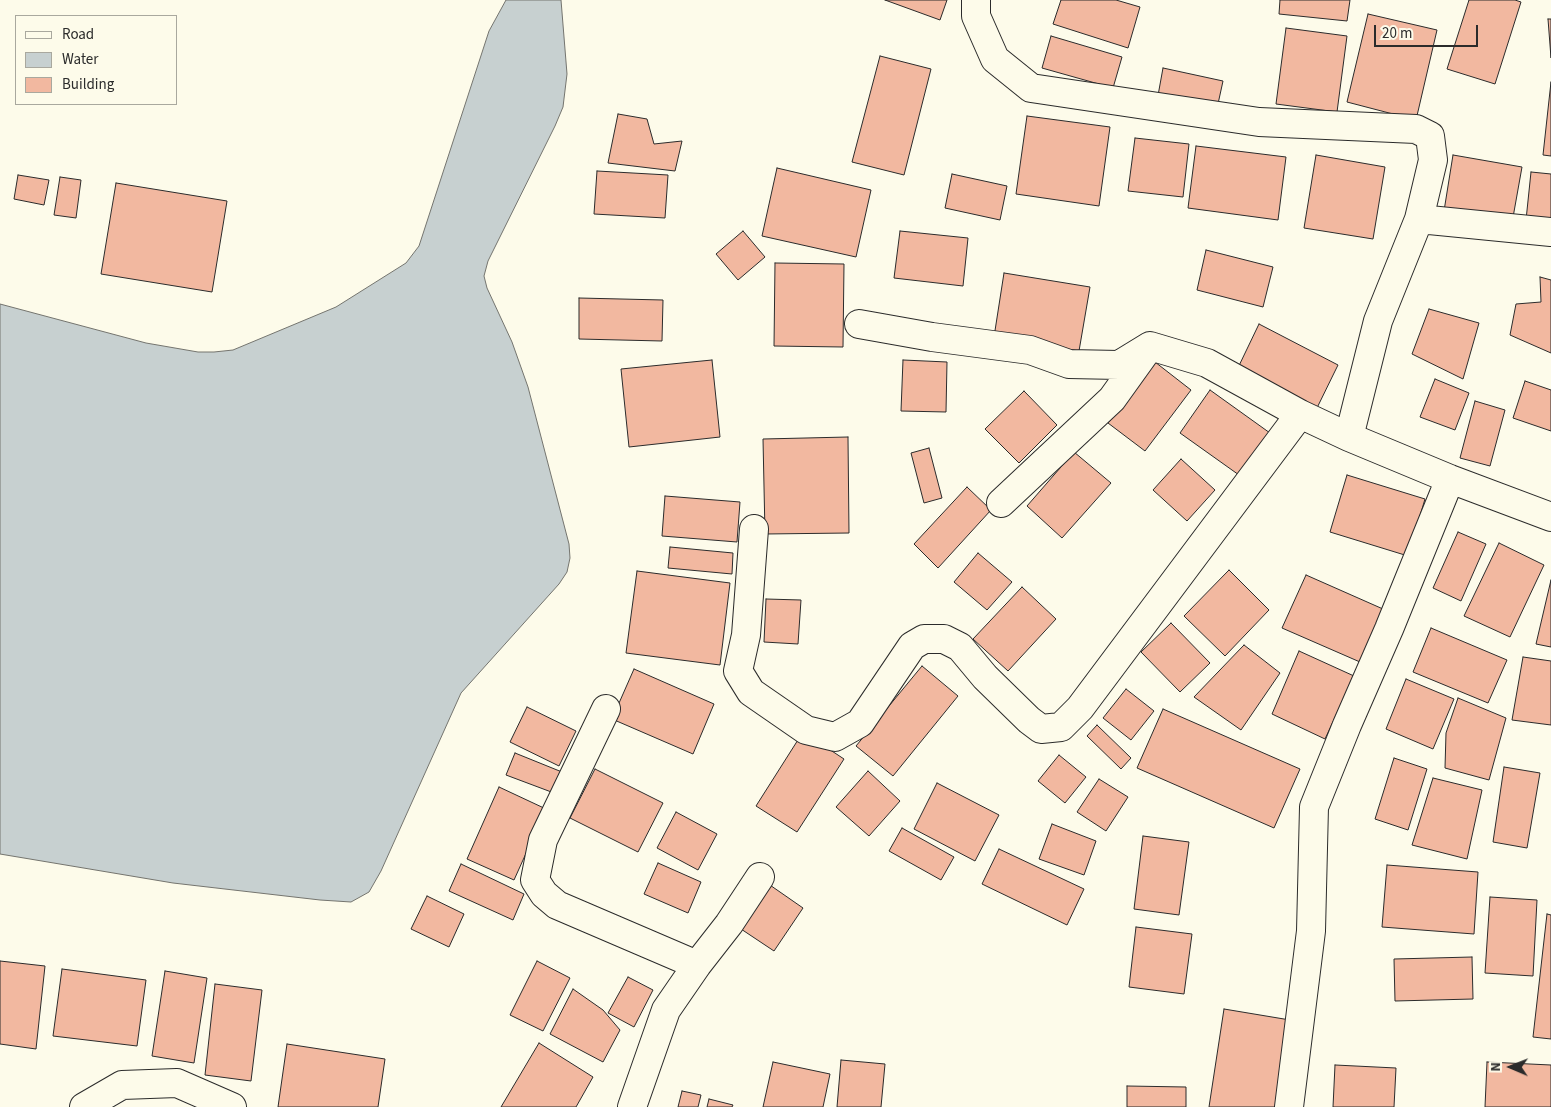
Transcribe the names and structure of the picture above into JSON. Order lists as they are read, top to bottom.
{
  "legend": ["Road", "Water", "Building"],
  "scale_bar": "20 m",
  "north": "left"
}
